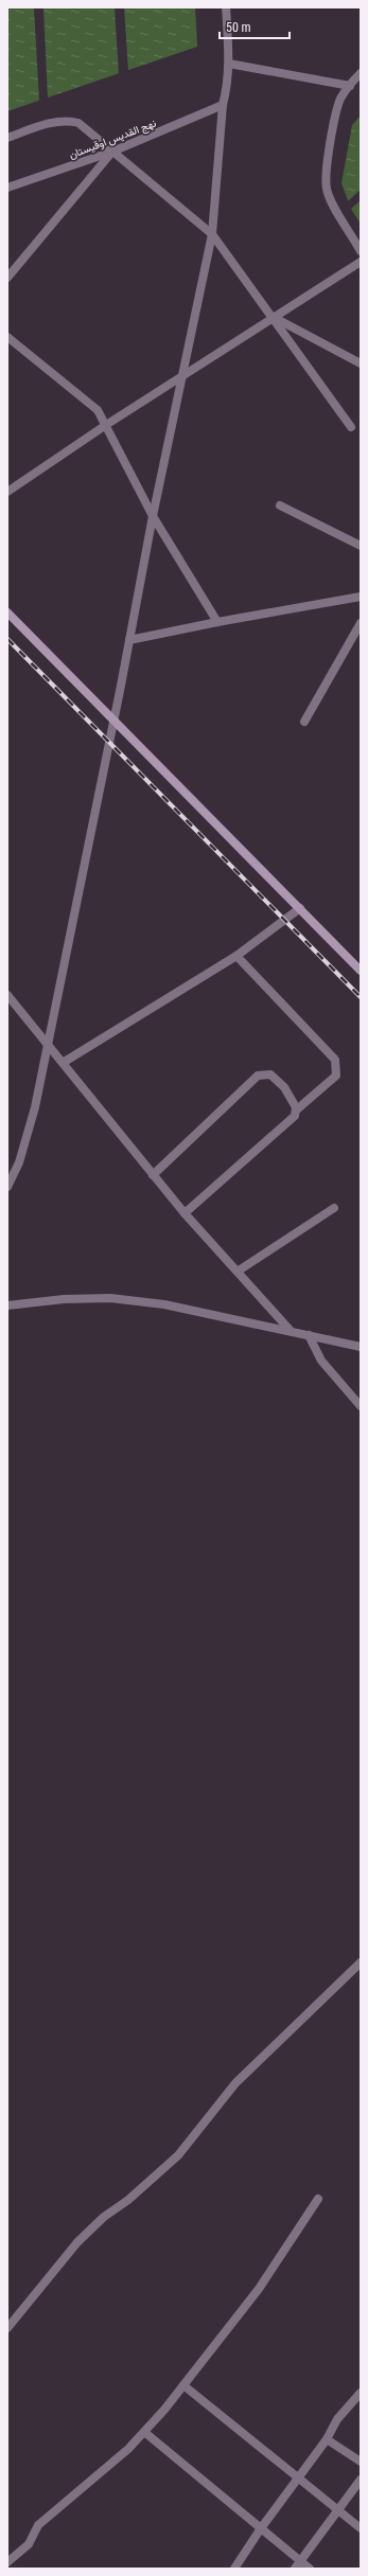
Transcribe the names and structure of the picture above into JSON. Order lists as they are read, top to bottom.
{
  "streets": {
    "street": ["نهج القديس اوقيستان"]
  },
  "scale_bar": "50 m"
}
